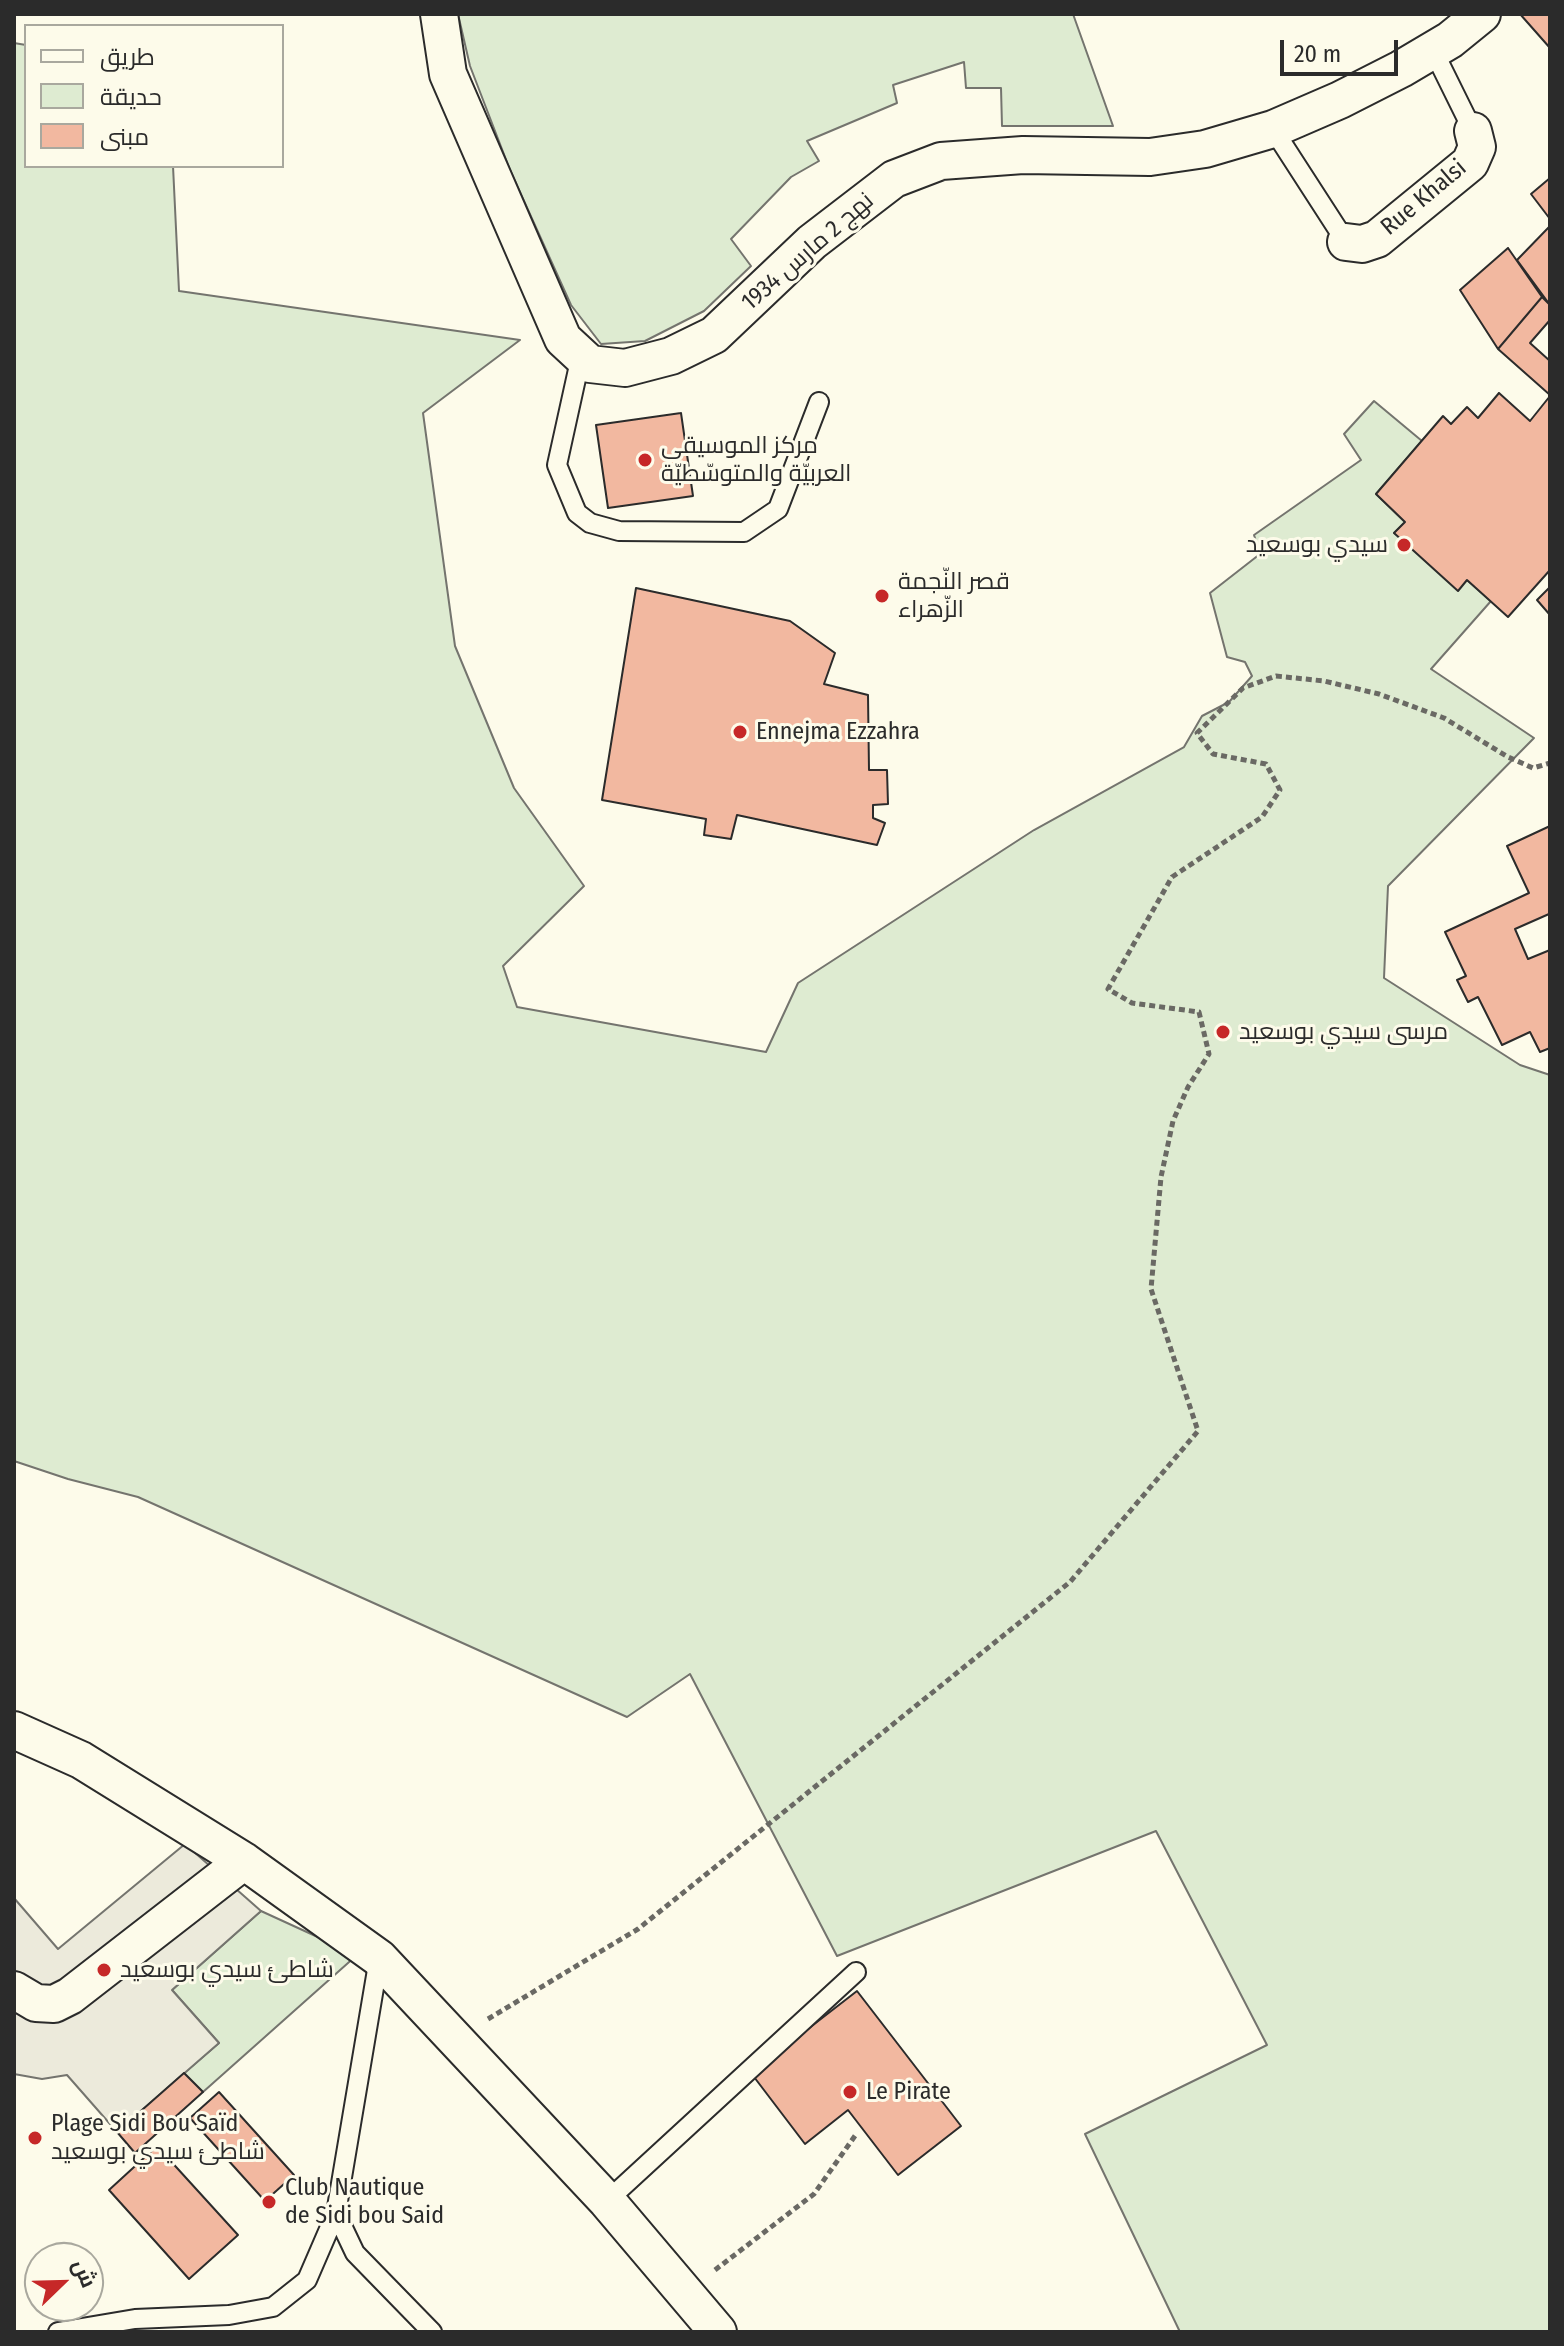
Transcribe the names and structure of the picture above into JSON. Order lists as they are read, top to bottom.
{
  "streets": {
    "street": ["Rue Khalsi", "نهج 2 مارس 1934"]
  },
  "crossings": [
    ["Rue Khalsi", "نهج 2 مارس 1934"]
  ],
  "places": [
    "مركز الموسيقى العربيّة والمتوسّطيّة",
    "سيدي بوسعيد",
    "قصر النّجمة الزّهراء",
    "Ennejma Ezzahra",
    "مرسى سيدي بوسعيد",
    "شاطئ سيدي بوسعيد",
    "Le Pirate",
    "Plage Sidi Bou Saïd شاطئ سيدي بوسعيد",
    "Club Nautique de Sidi bou Said"
  ],
  "legend": ["طريق", "حديقة", "مبنى"],
  "scale_bar": "20 m",
  "north": "top right"
}
